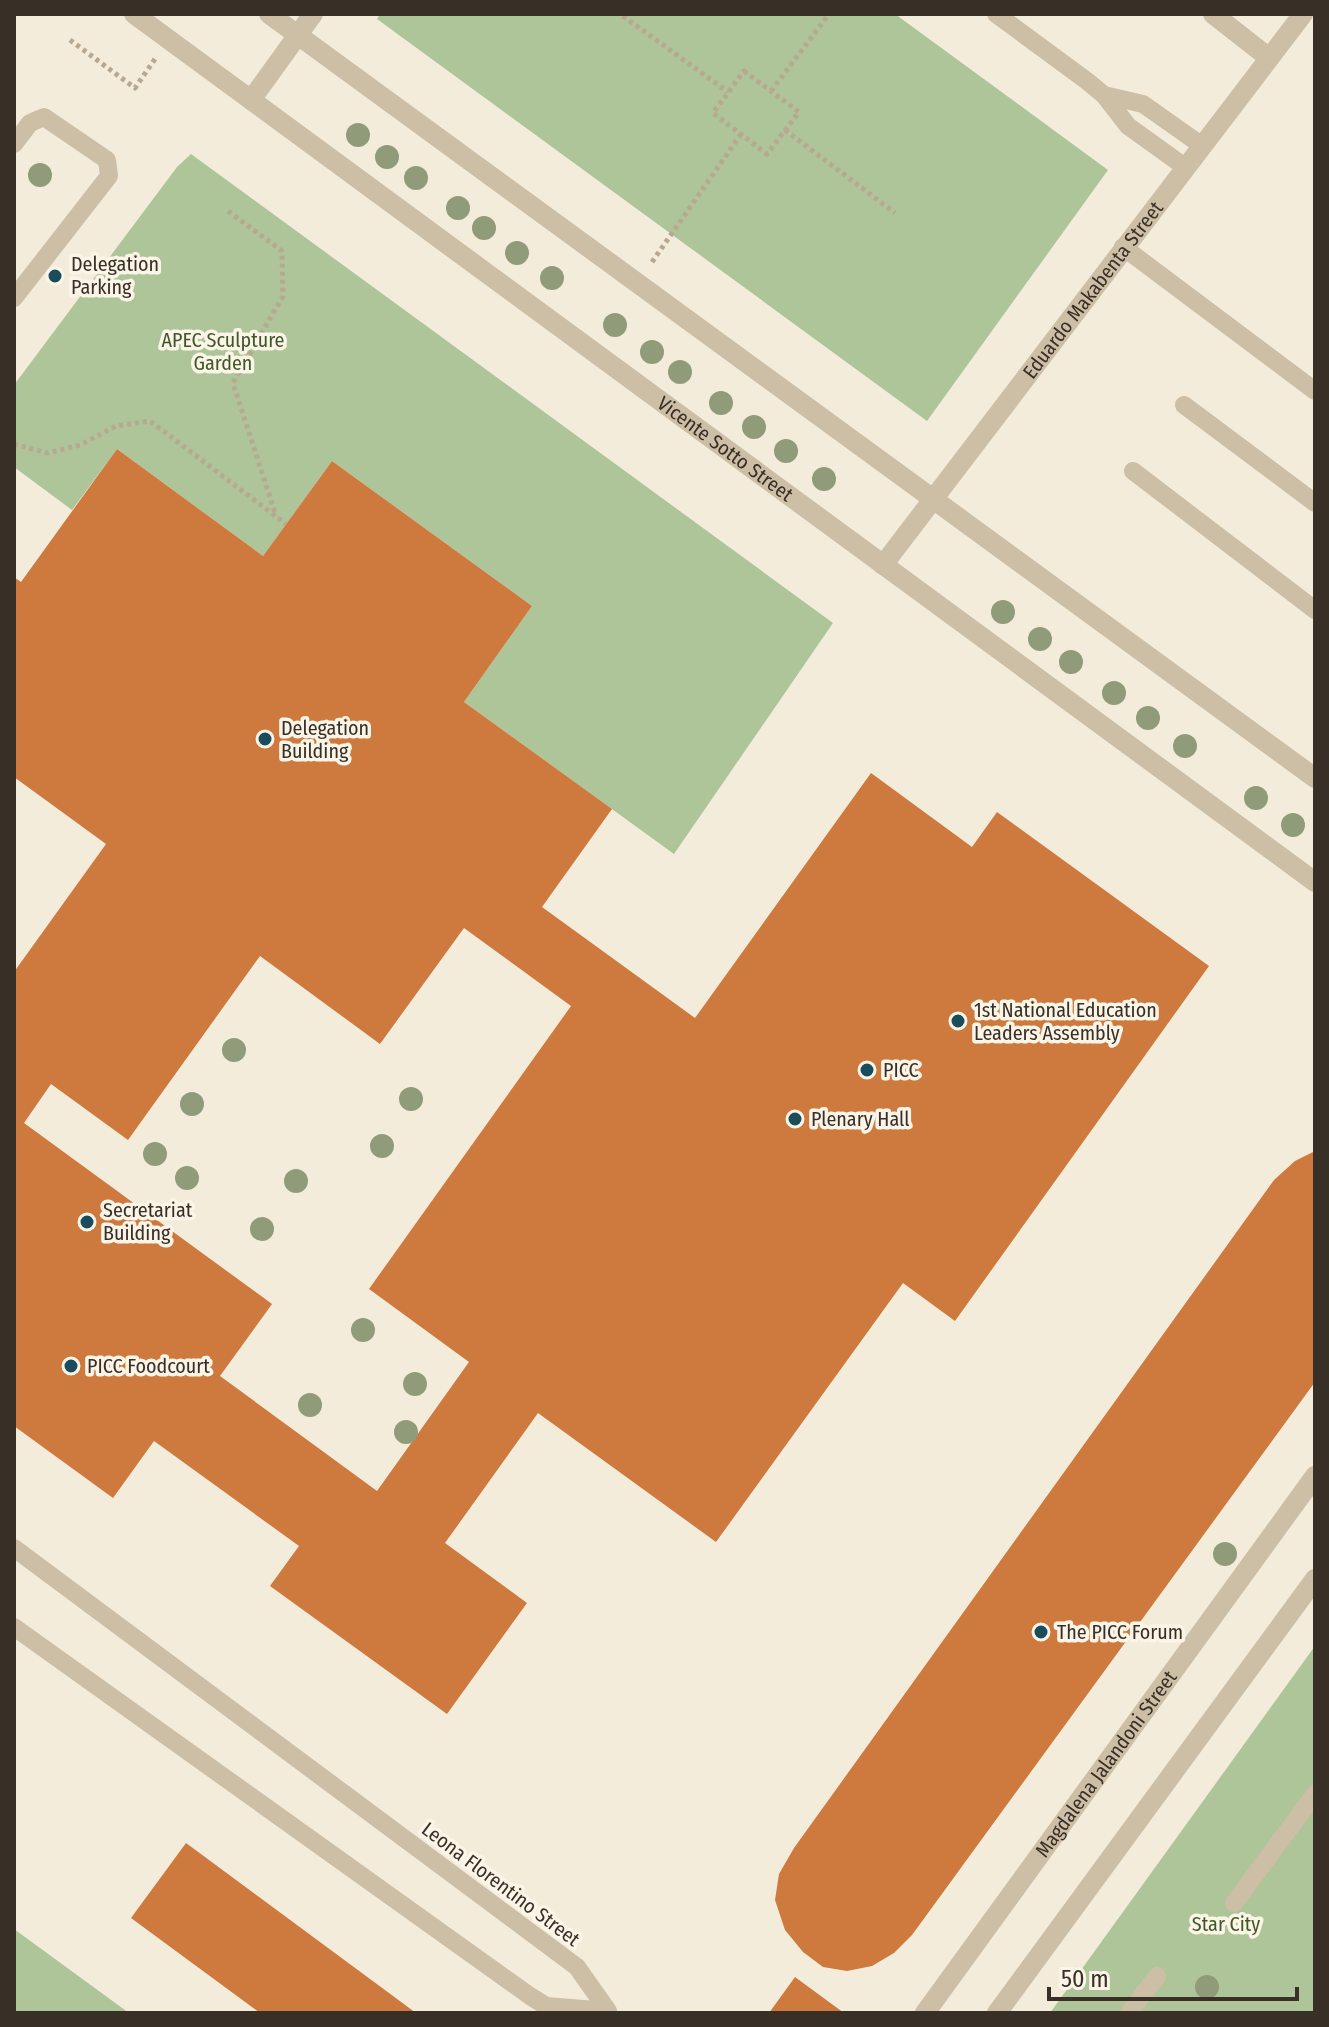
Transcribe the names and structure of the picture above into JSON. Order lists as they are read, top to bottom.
{
  "streets": {
    "street": ["Eduardo Makabenta Street", "Vicente Sotto Street", "Magdalena Jalandoni Street"],
    "lane": ["Leona Florentino Street"]
  },
  "crossings": [
    ["Eduardo Makabenta Street", "Vicente Sotto Street"]
  ],
  "parks": ["APEC Sculpture Garden", "Star City"],
  "places": [
    "Delegation Parking",
    "Delegation Building",
    "1st National Education Leaders Assembly",
    "PICC",
    "Plenary Hall",
    "Secretariat Building",
    "PICC Foodcourt",
    "The PICC Forum"
  ],
  "scale_bar": "50 m"
}
